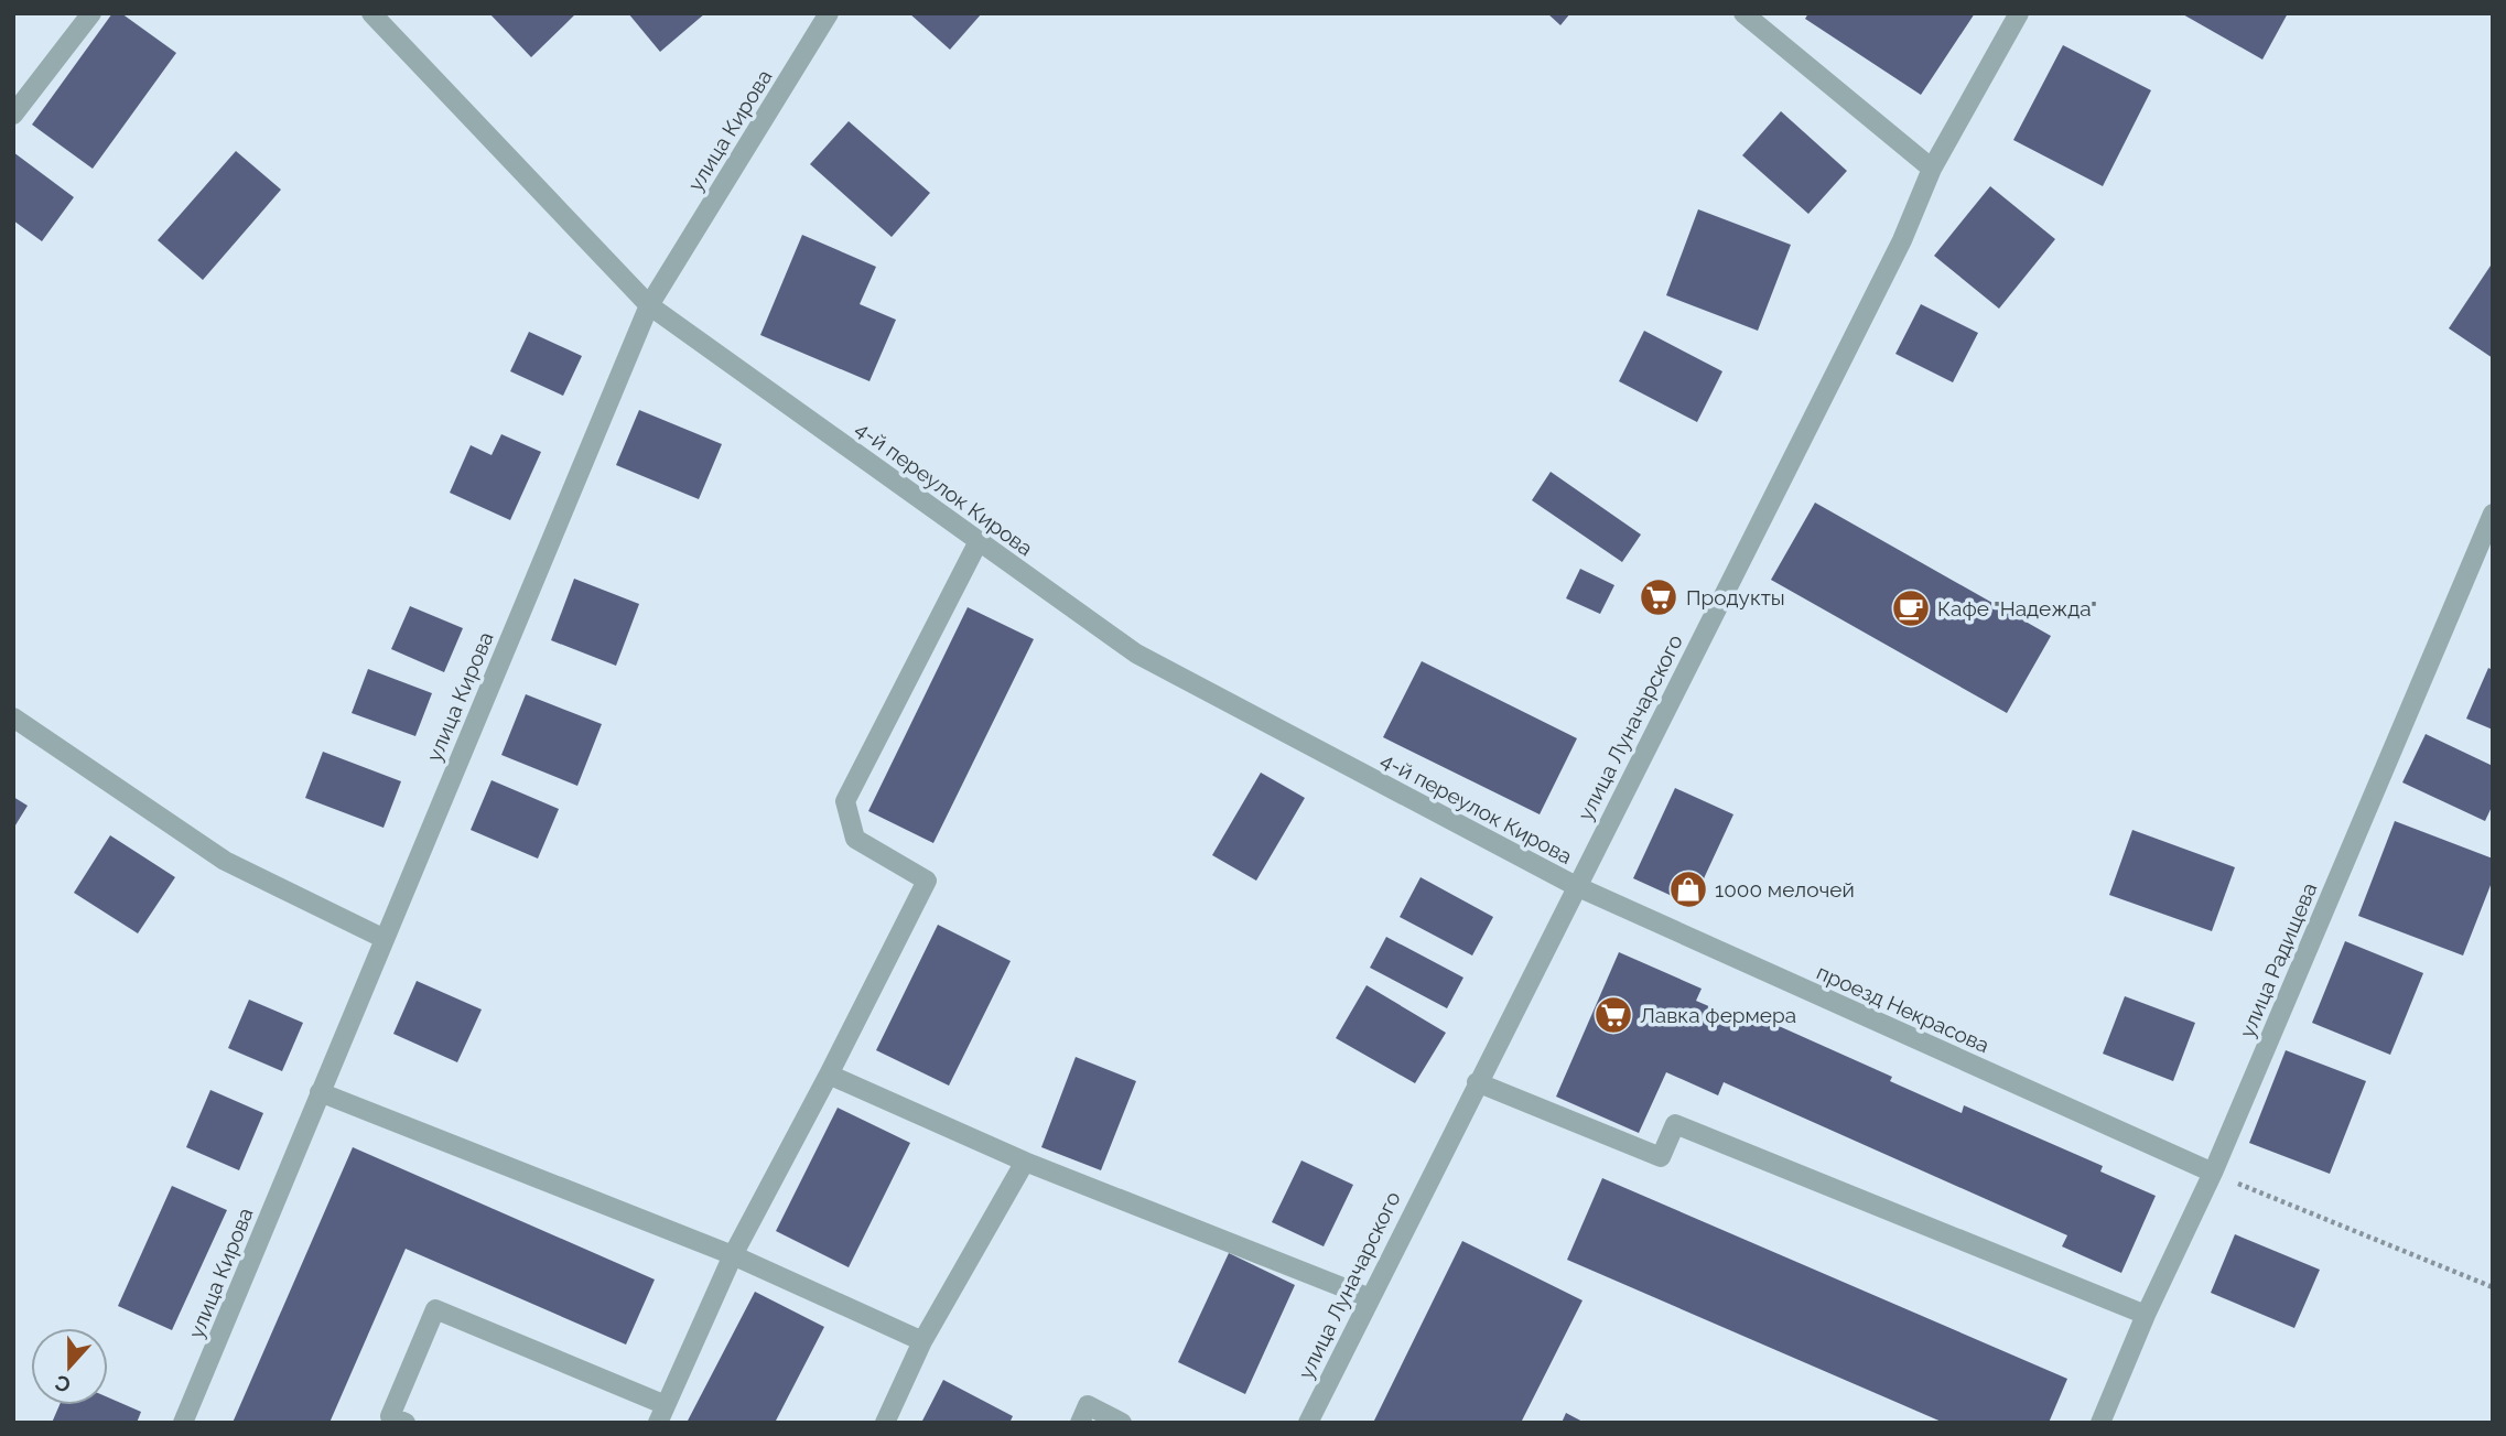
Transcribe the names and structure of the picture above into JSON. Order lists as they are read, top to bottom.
{
  "streets": {
    "street": [
      "улица Кирова",
      "4-й переулок Кирова",
      "улица Луначарского",
      "улица Радищева",
      "проезд Некрасова"
    ]
  },
  "crossings": [
    ["улица Кирова", "4-й переулок Кирова"],
    ["4-й переулок Кирова", "улица Луначарского"],
    ["4-й переулок Кирова", "проезд Некрасова"],
    ["улица Луначарского", "проезд Некрасова"],
    ["улица Радищева", "проезд Некрасова"]
  ],
  "places": {
    "supermarket": ["Продукты", "Лавка фермера"],
    "cafe": ["Кафе \"Надежда\""],
    "shop": ["1000 мелочей"]
  },
  "north": "bottom"
}
